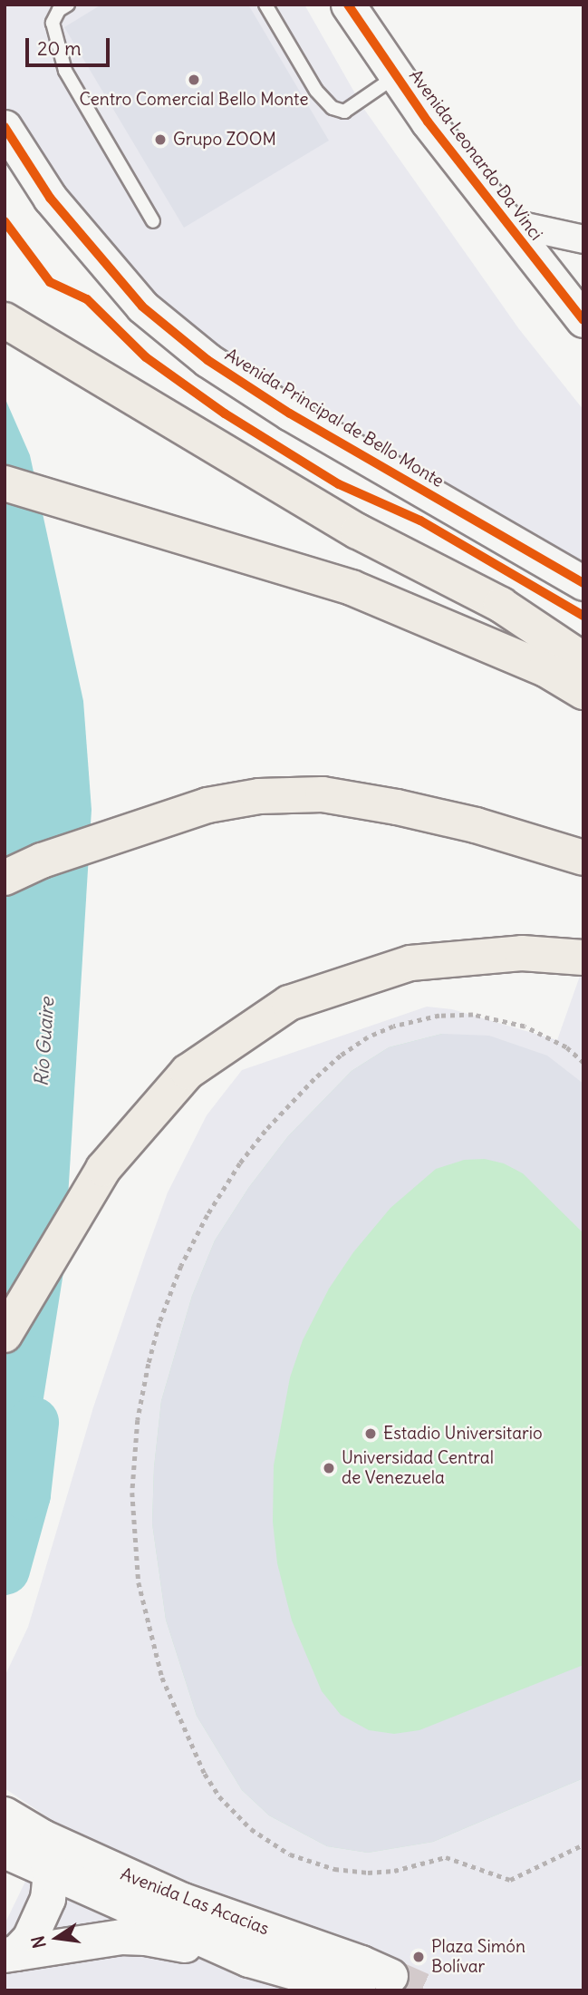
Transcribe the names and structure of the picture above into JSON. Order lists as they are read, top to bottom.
{
  "streets": {
    "main road": ["Avenida Las Acacias"],
    "street": ["Avenida Leonardo Da Vinci", "Avenida Principal de Bello Monte"]
  },
  "water": ["Río Guaire"],
  "places": [
    "Centro Comercial Bello Monte",
    "Grupo ZOOM",
    "Estadio Universitario",
    "Universidad Central de Venezuela",
    "Plaza Simón Bolívar"
  ],
  "scale_bar": "20 m",
  "north": "left"
}
